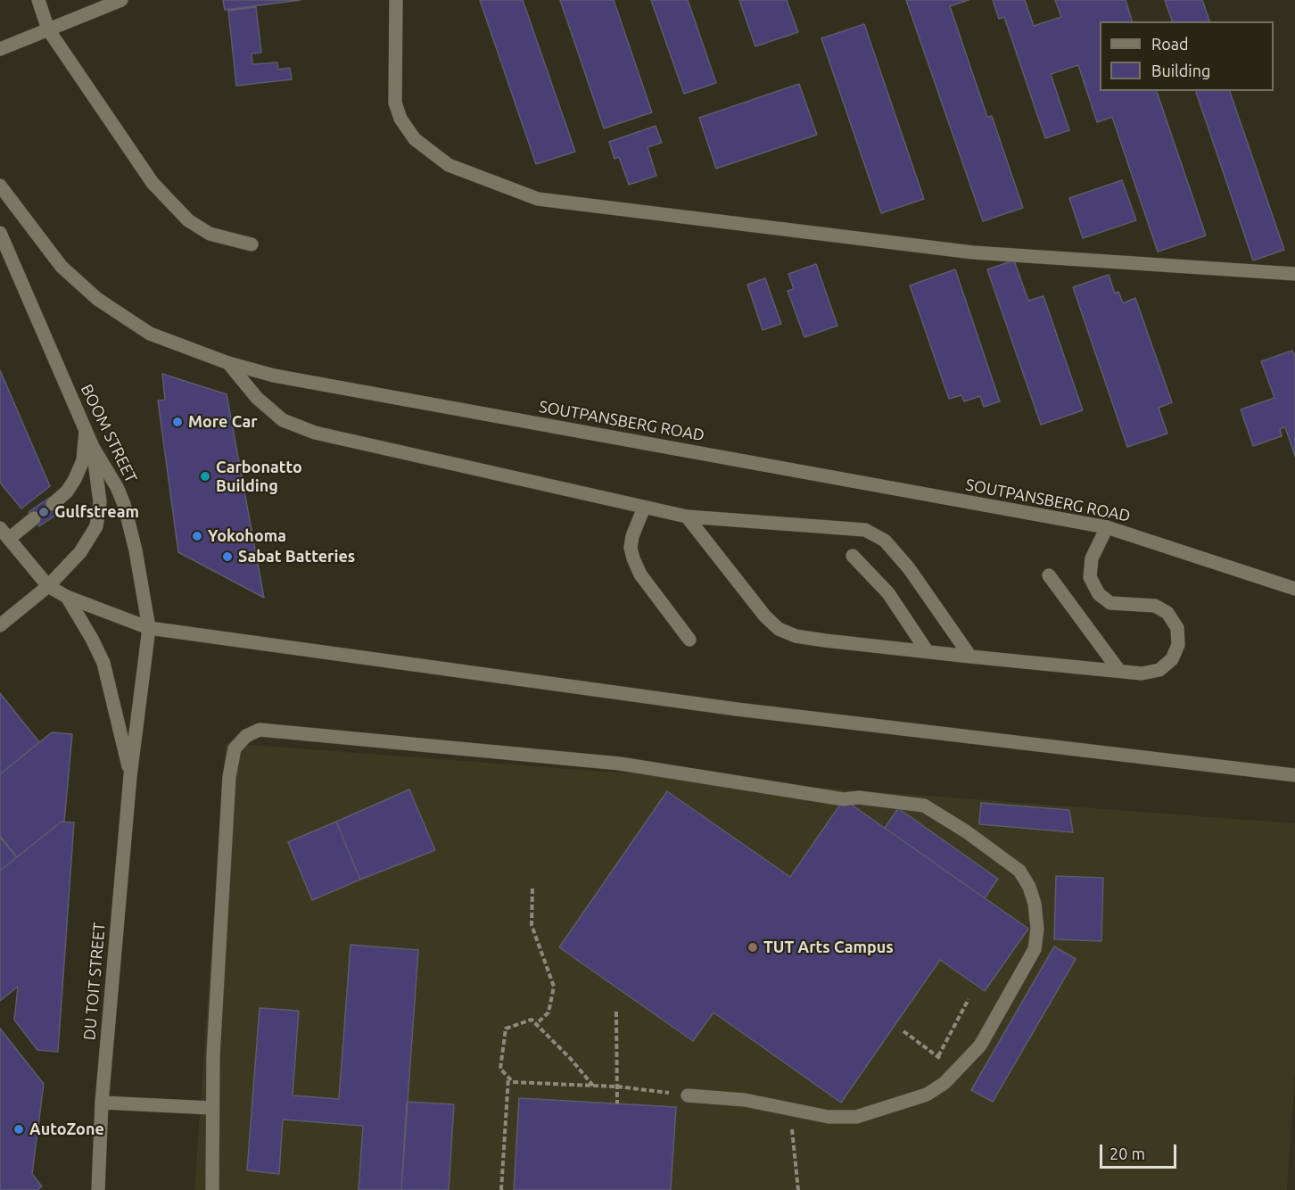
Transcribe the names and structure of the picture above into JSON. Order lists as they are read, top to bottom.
{
  "streets": {
    "main road": ["SOUTPANSBERG ROAD", "BOOM STREET", "DU TOIT STREET"]
  },
  "crossings": [
    ["BOOM STREET", "DU TOIT STREET"]
  ],
  "places": [
    "More Car",
    "Carbonatto Building",
    "Gulfstream",
    "Yokohoma",
    "Sabat Batteries",
    "TUT Arts Campus",
    "AutoZone"
  ],
  "legend": ["Road", "Building"],
  "scale_bar": "20 m"
}
